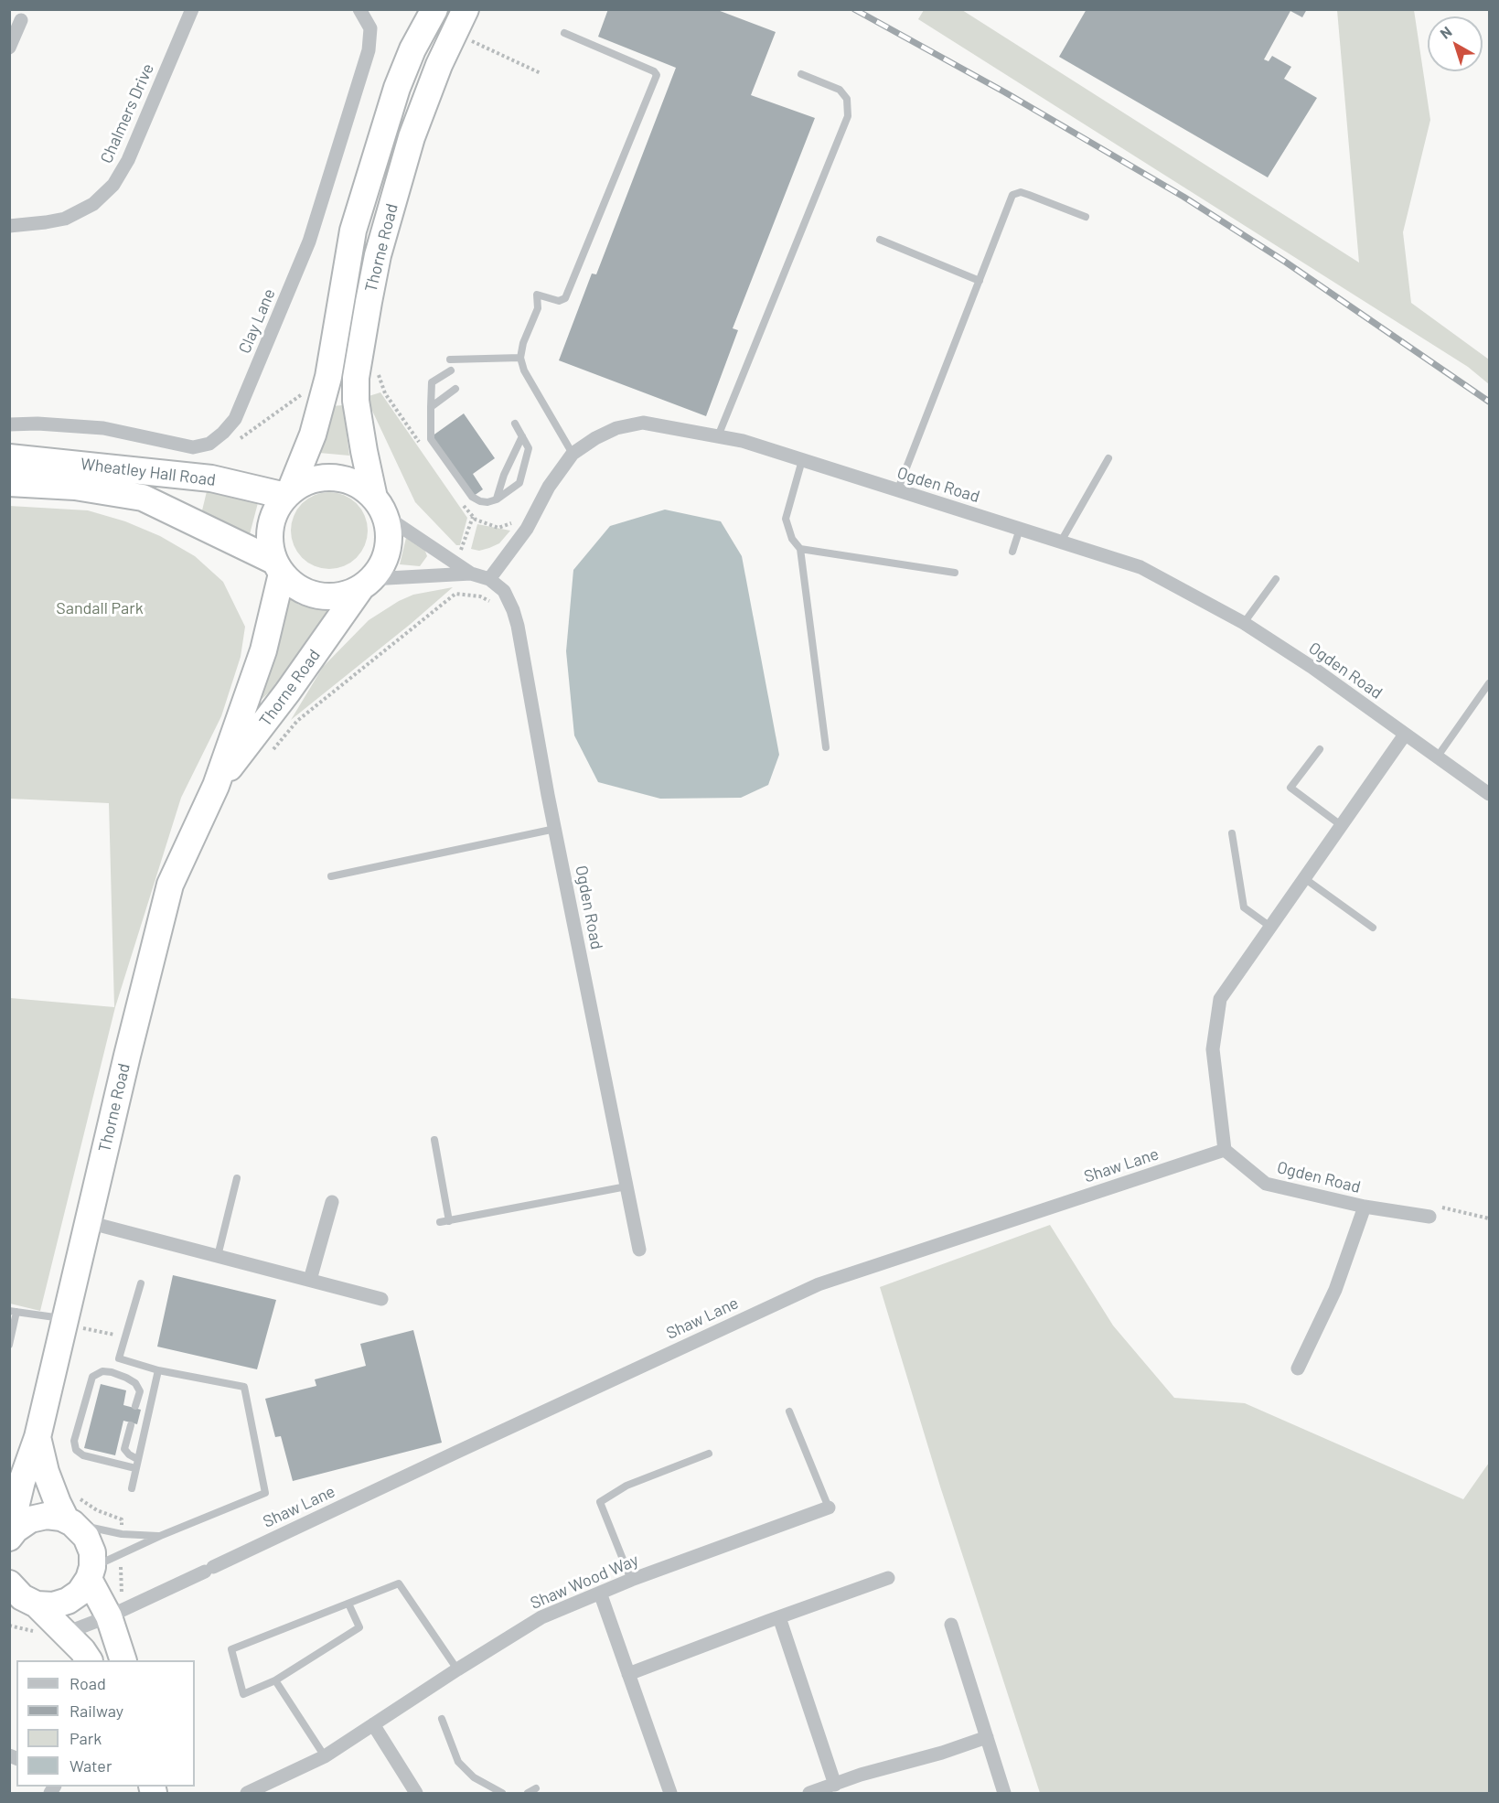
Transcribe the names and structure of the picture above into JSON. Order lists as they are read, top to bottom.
{
  "streets": {
    "highway": ["Thorne Road", "Wheatley Hall Road"],
    "street": [
      "Chalmers Drive",
      "Clay Lane",
      "Ogden Road",
      "Shaw Lane",
      "Shaw Wood Way"
    ]
  },
  "crossings": [
    ["Thorne Road", "Wheatley Hall Road"],
    ["Thorne Road", "Shaw Lane"],
    ["Ogden Road", "Shaw Lane"]
  ],
  "parks": ["Sandall Park"],
  "legend": [
    "Road",
    "Railway",
    "Park",
    "Water"
  ],
  "north": "top left"
}
